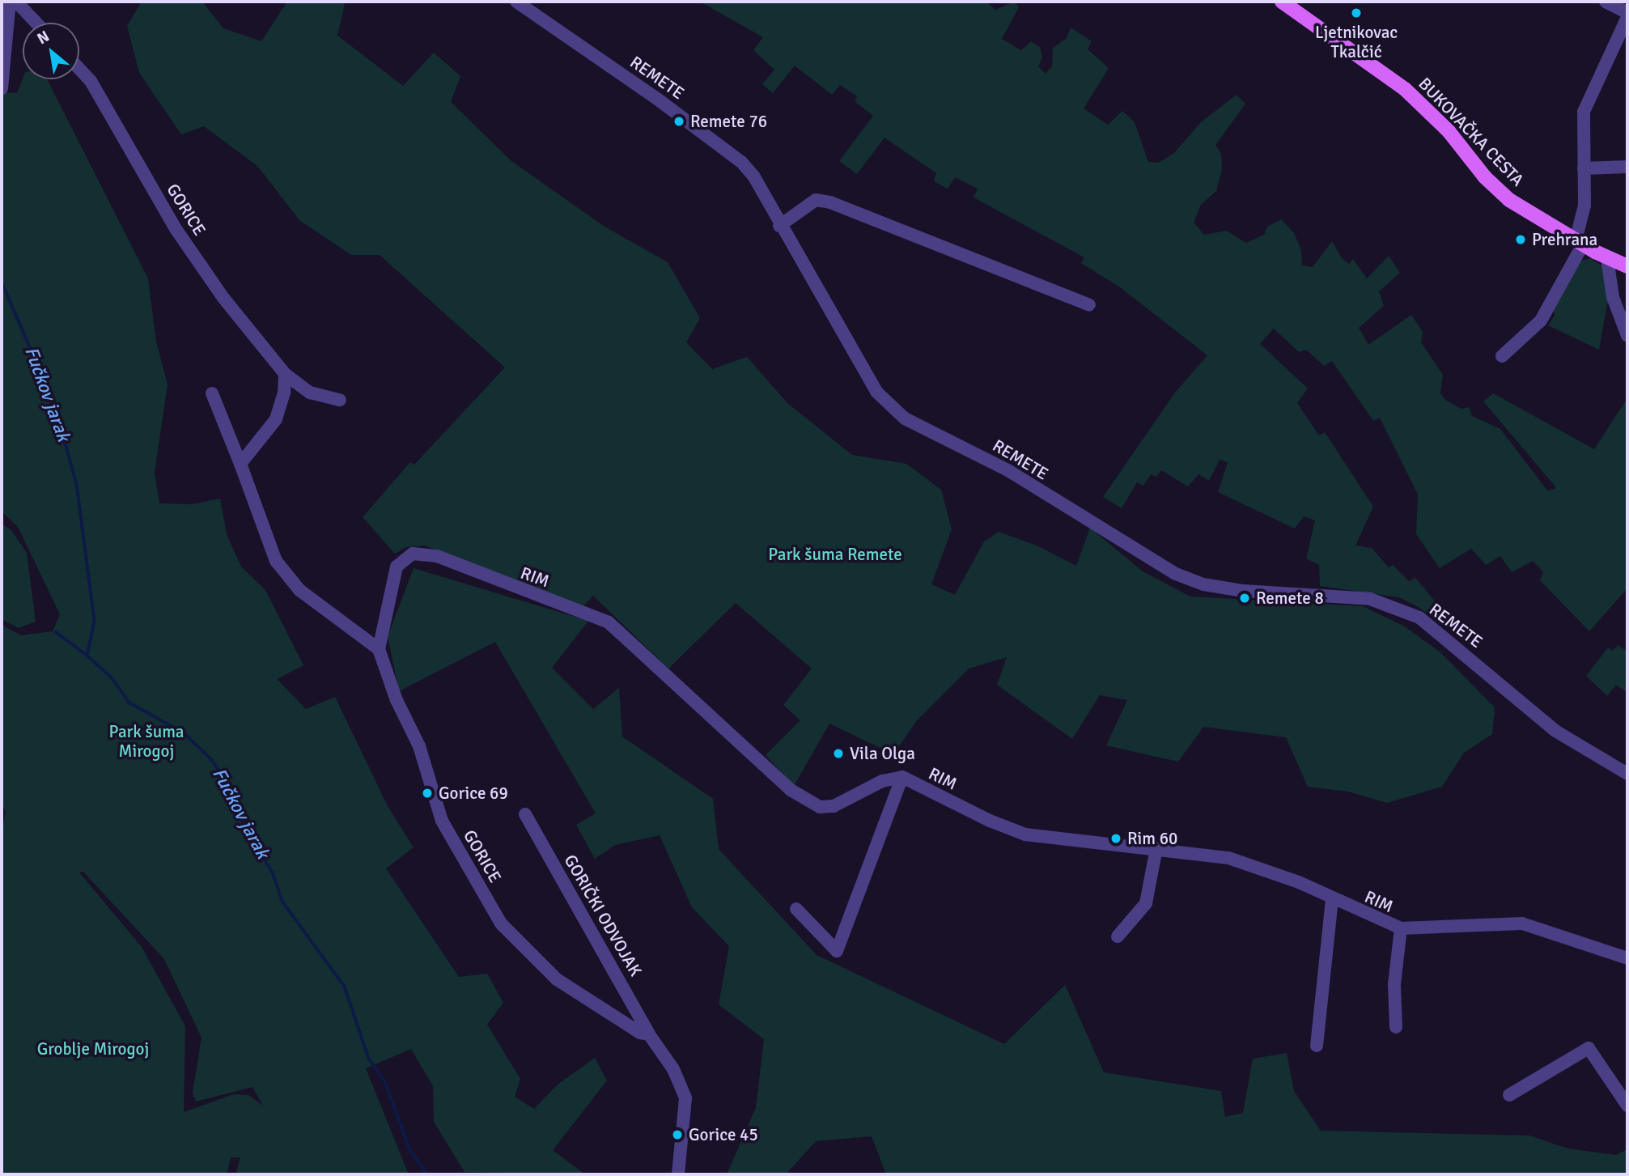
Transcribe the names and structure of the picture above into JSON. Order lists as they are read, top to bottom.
{
  "streets": {
    "main road": ["BUKOVAČKA CESTA"],
    "street": [
      "REMETE",
      "GORICE",
      "RIM",
      "GORIČKI ODVOJAK"
    ]
  },
  "crossings": [
    ["GORICE", "RIM"],
    ["GORICE", "GORIČKI ODVOJAK"]
  ],
  "water": ["Fučkov jarak"],
  "parks": ["Park šuma Remete", "Park šuma Mirogoj", "Groblje Mirogoj"],
  "places": [
    "Ljetnikovac Tkalčić",
    "Remete 76",
    "Prehrana",
    "Remete 8",
    "Vila Olga",
    "Gorice 69",
    "Rim 60",
    "Gorice 45"
  ],
  "north": "top left"
}
